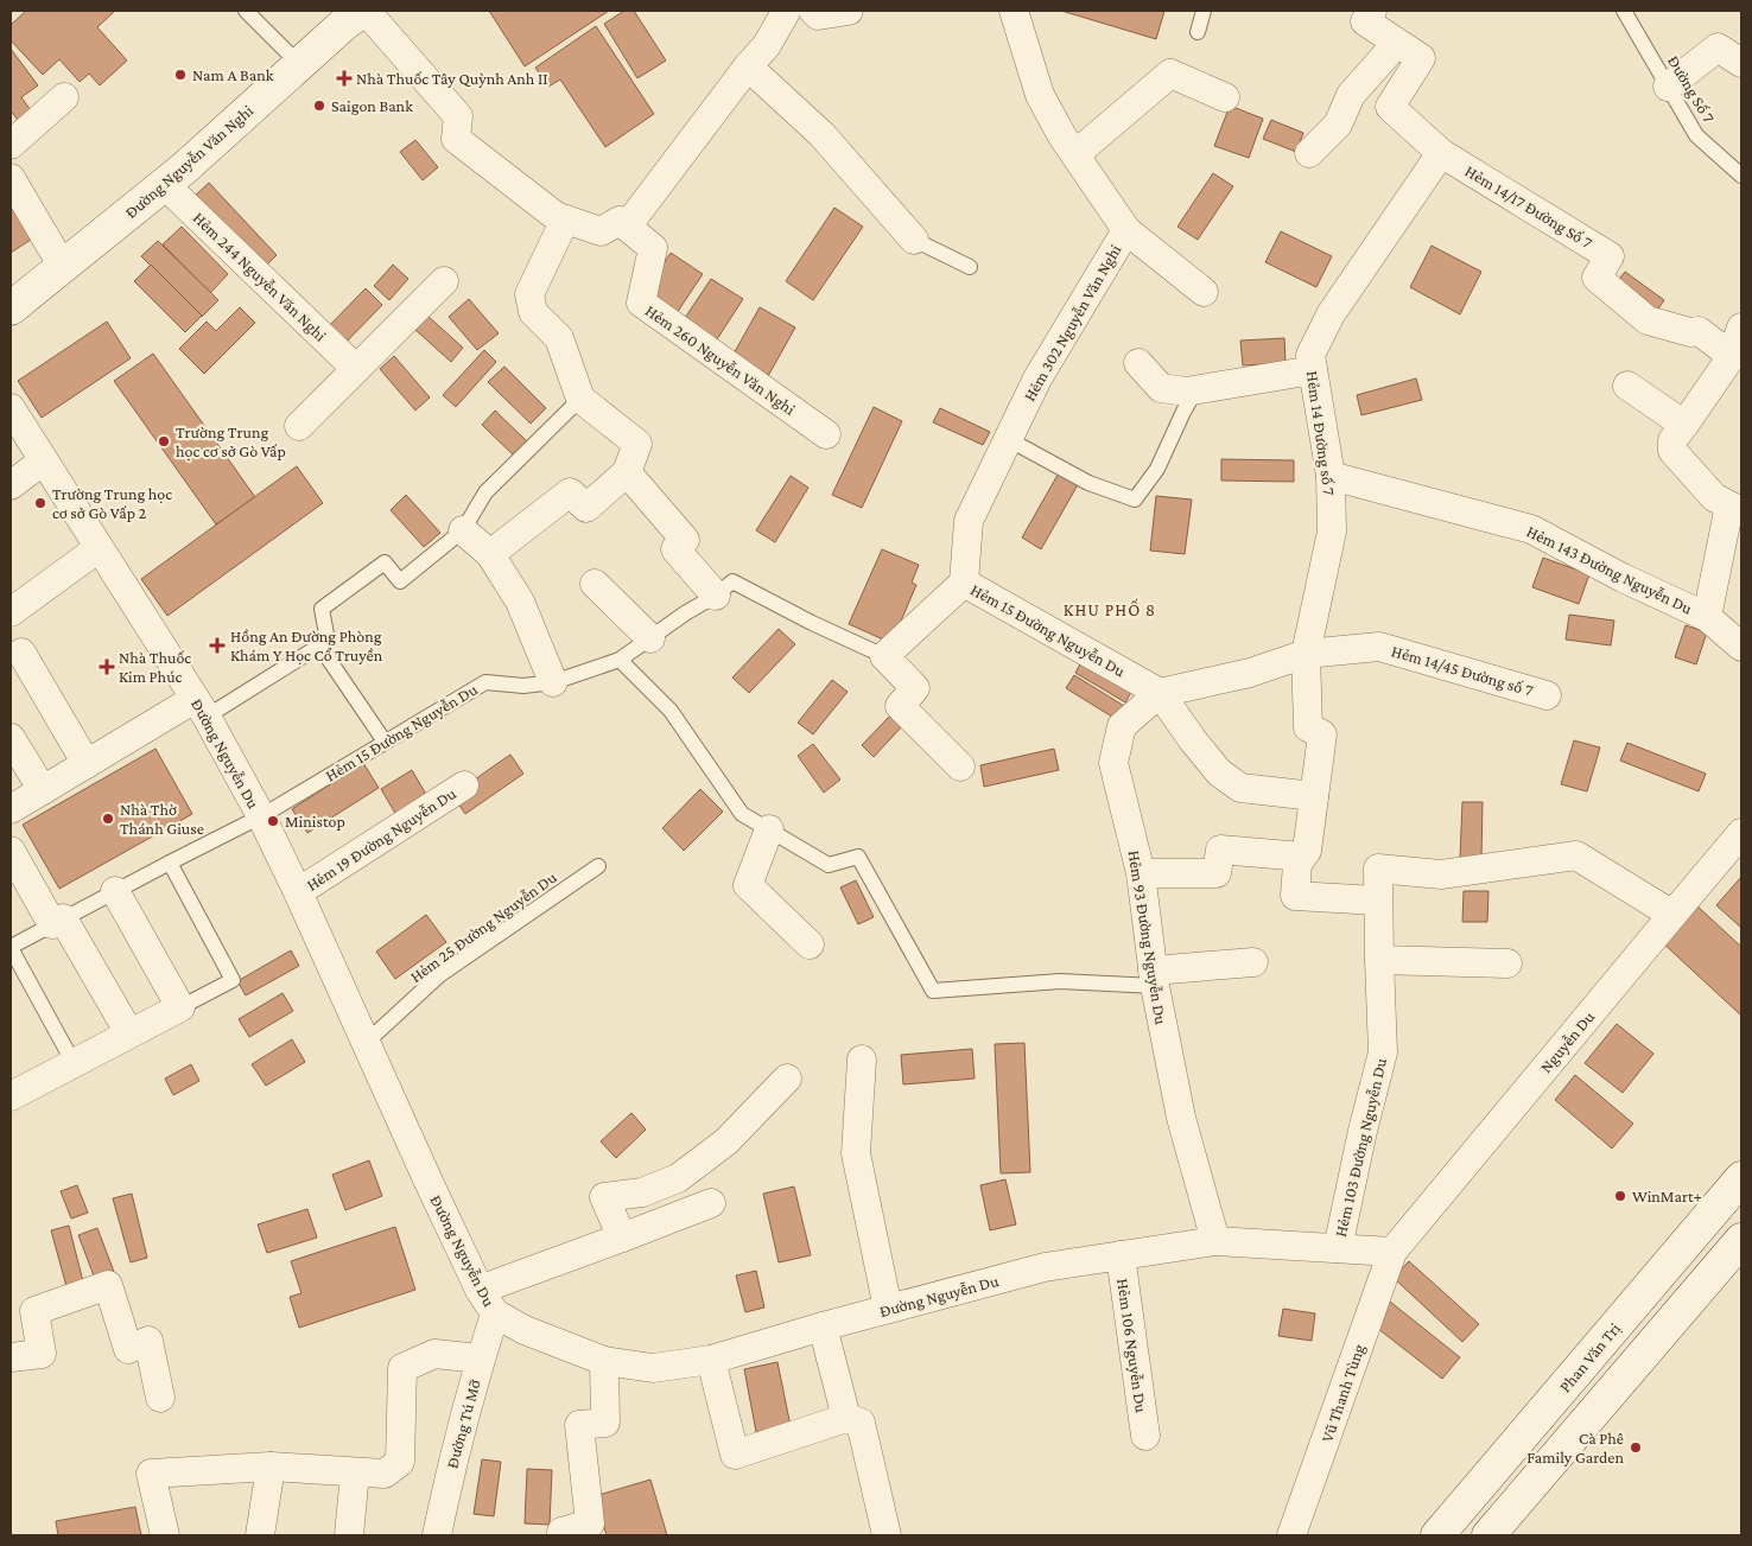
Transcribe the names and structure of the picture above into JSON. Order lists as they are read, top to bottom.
{
  "streets": {
    "main road": ["Đường Nguyễn Văn Nghi", "Phan Văn Trị"],
    "street": [
      "Hẻm 14/17 Đường Số 7",
      "Hẻm 244 Nguyễn Văn Nghi",
      "Hẻm 302 Nguyễn Văn Nghi",
      "Hẻm 260 Nguyễn Văn Nghi",
      "Hẻm 14 Đường số 7",
      "Hẻm 143 Đường Nguyễn Du",
      "Hẻm 15 Đường Nguyễn Du",
      "Hẻm 14/45 Đường số 7",
      "Đường Nguyễn Du",
      "Hẻm 19 Đường Nguyễn Du",
      "Hẻm 93 Đường Nguyễn Du",
      "Nguyễn Du",
      "Hẻm 103 Đường Nguyễn Du",
      "Hẻm 106 Nguyễn Du",
      "Vũ Thanh Tùng",
      "Đường Tú Mỡ"
    ],
    "lane": ["Đường Số 7", "Hẻm 25 Đường Nguyễn Du"]
  },
  "crossings": [
    ["Đường Nguyễn Văn Nghi", "Hẻm 244 Nguyễn Văn Nghi"],
    ["Hẻm 14/17 Đường Số 7", "Hẻm 14 Đường số 7"],
    ["Hẻm 302 Nguyễn Văn Nghi", "Hẻm 15 Đường Nguyễn Du"],
    ["Hẻm 14 Đường số 7", "Hẻm 143 Đường Nguyễn Du"],
    ["Hẻm 14 Đường số 7", "Hẻm 14/45 Đường số 7"],
    ["Hẻm 14 Đường số 7", "Hẻm 93 Đường Nguyễn Du"],
    ["Hẻm 14 Đường số 7", "Hẻm 103 Đường Nguyễn Du"],
    ["Hẻm 15 Đường Nguyễn Du", "Đường Nguyễn Du"],
    ["Hẻm 15 Đường Nguyễn Du", "Hẻm 93 Đường Nguyễn Du"],
    ["Hẻm 14/45 Đường số 7", "Hẻm 93 Đường Nguyễn Du"],
    ["Đường Nguyễn Du", "Hẻm 19 Đường Nguyễn Du"],
    ["Đường Nguyễn Du", "Hẻm 25 Đường Nguyễn Du"],
    ["Đường Nguyễn Du", "Hẻm 93 Đường Nguyễn Du"],
    ["Đường Nguyễn Du", "Nguyễn Du"],
    ["Đường Nguyễn Du", "Hẻm 103 Đường Nguyễn Du"],
    ["Đường Nguyễn Du", "Hẻm 106 Nguyễn Du"],
    ["Đường Nguyễn Du", "Vũ Thanh Tùng"],
    ["Đường Nguyễn Du", "Đường Tú Mỡ"],
    ["Nguyễn Du", "Hẻm 103 Đường Nguyễn Du"],
    ["Nguyễn Du", "Vũ Thanh Tùng"]
  ],
  "districts": ["KHU PHỐ 8"],
  "places": {
    "other": [
      "Nam A Bank",
      "Saigon Bank",
      "Trường Trung học cơ sở Gò Vấp",
      "Trường Trung học cơ sở Gò Vấp 2",
      "Nhà Thờ Thánh Giuse",
      "Ministop",
      "WinMart+",
      "Cà Phê Family Garden"
    ],
    "health": ["Nhà Thuốc Tây Quỳnh Anh II", "Hồng An Đường Phòng Khám Y Học Cổ Truyền", "Nhà Thuốc Kim Phúc"]
  }
}
